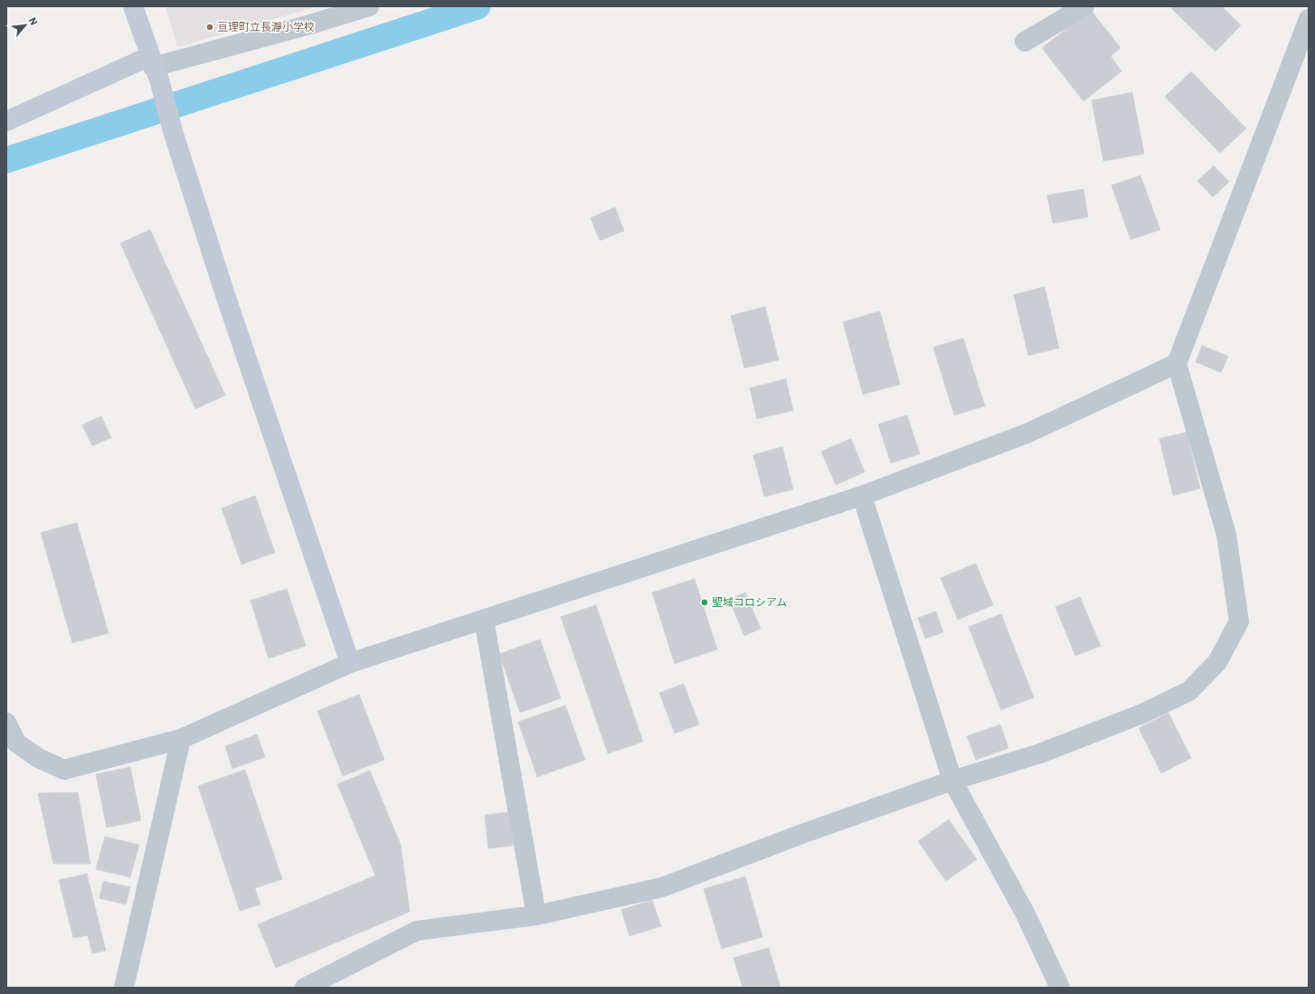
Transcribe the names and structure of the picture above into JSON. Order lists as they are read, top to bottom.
{
  "places": ["亘理町立長瀞小学校", "聖域コロシアム"],
  "north": "top right"
}
